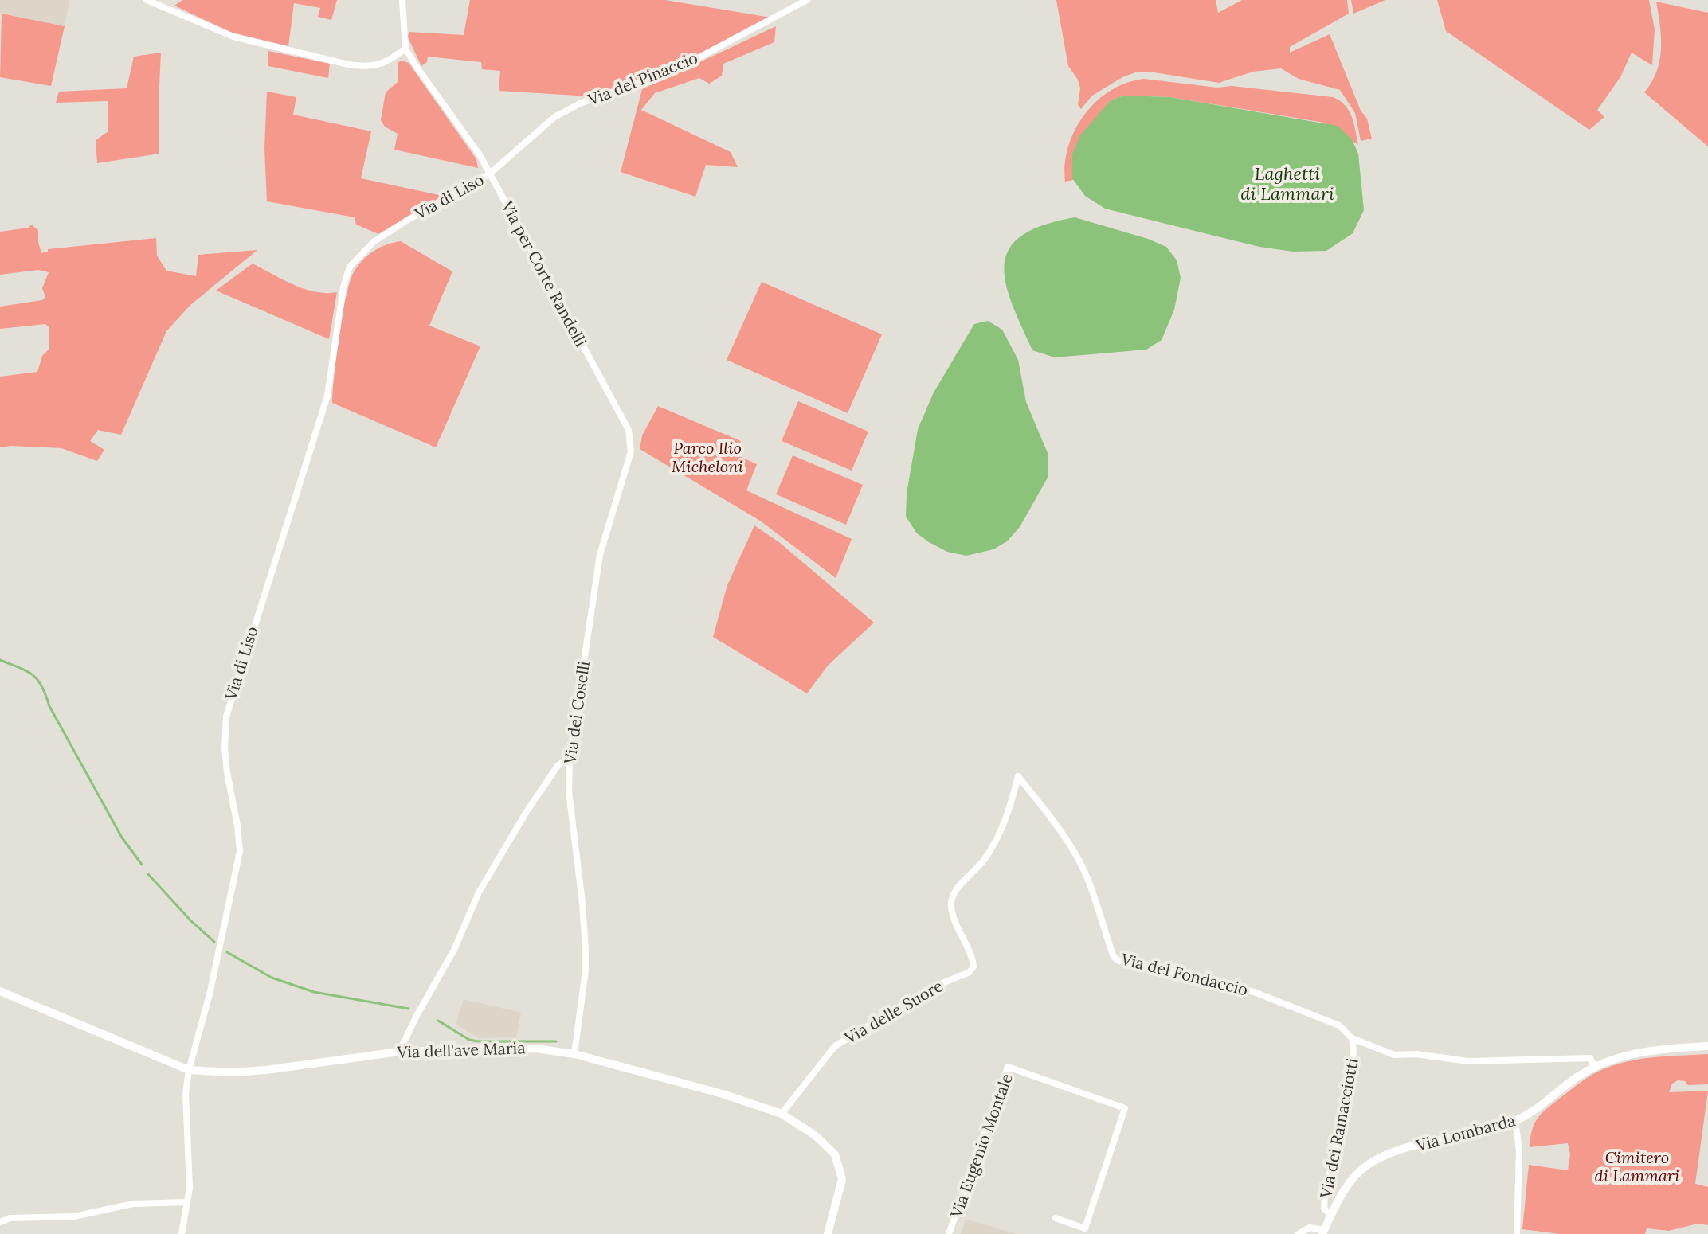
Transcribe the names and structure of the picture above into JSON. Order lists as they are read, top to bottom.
{
  "streets": {
    "street": [
      "Via del Pinaccio",
      "Via di Liso",
      "Via per Corte Randelli",
      "Via dei Coselli",
      "Via del Fondaccio",
      "Via delle Suore",
      "Via dell'ave Maria",
      "Via dei Ramacciotti",
      "Via Lombarda",
      "Via Eugenio Montale"
    ]
  },
  "crossings": [
    ["Via del Pinaccio", "Via di Liso"],
    ["Via del Pinaccio", "Via per Corte Randelli"],
    ["Via di Liso", "Via per Corte Randelli"],
    ["Via di Liso", "Via dell'ave Maria"],
    ["Via per Corte Randelli", "Via dei Coselli"],
    ["Via dei Coselli", "Via dell'ave Maria"],
    ["Via del Fondaccio", "Via delle Suore"],
    ["Via del Fondaccio", "Via dei Ramacciotti"],
    ["Via del Fondaccio", "Via Lombarda"],
    ["Via delle Suore", "Via dell'ave Maria"],
    ["Via dei Ramacciotti", "Via Lombarda"]
  ],
  "water": ["Laghetti di Lammari"],
  "parks": ["Parco Ilio Micheloni", "Cimitero di Lammari"]
}
